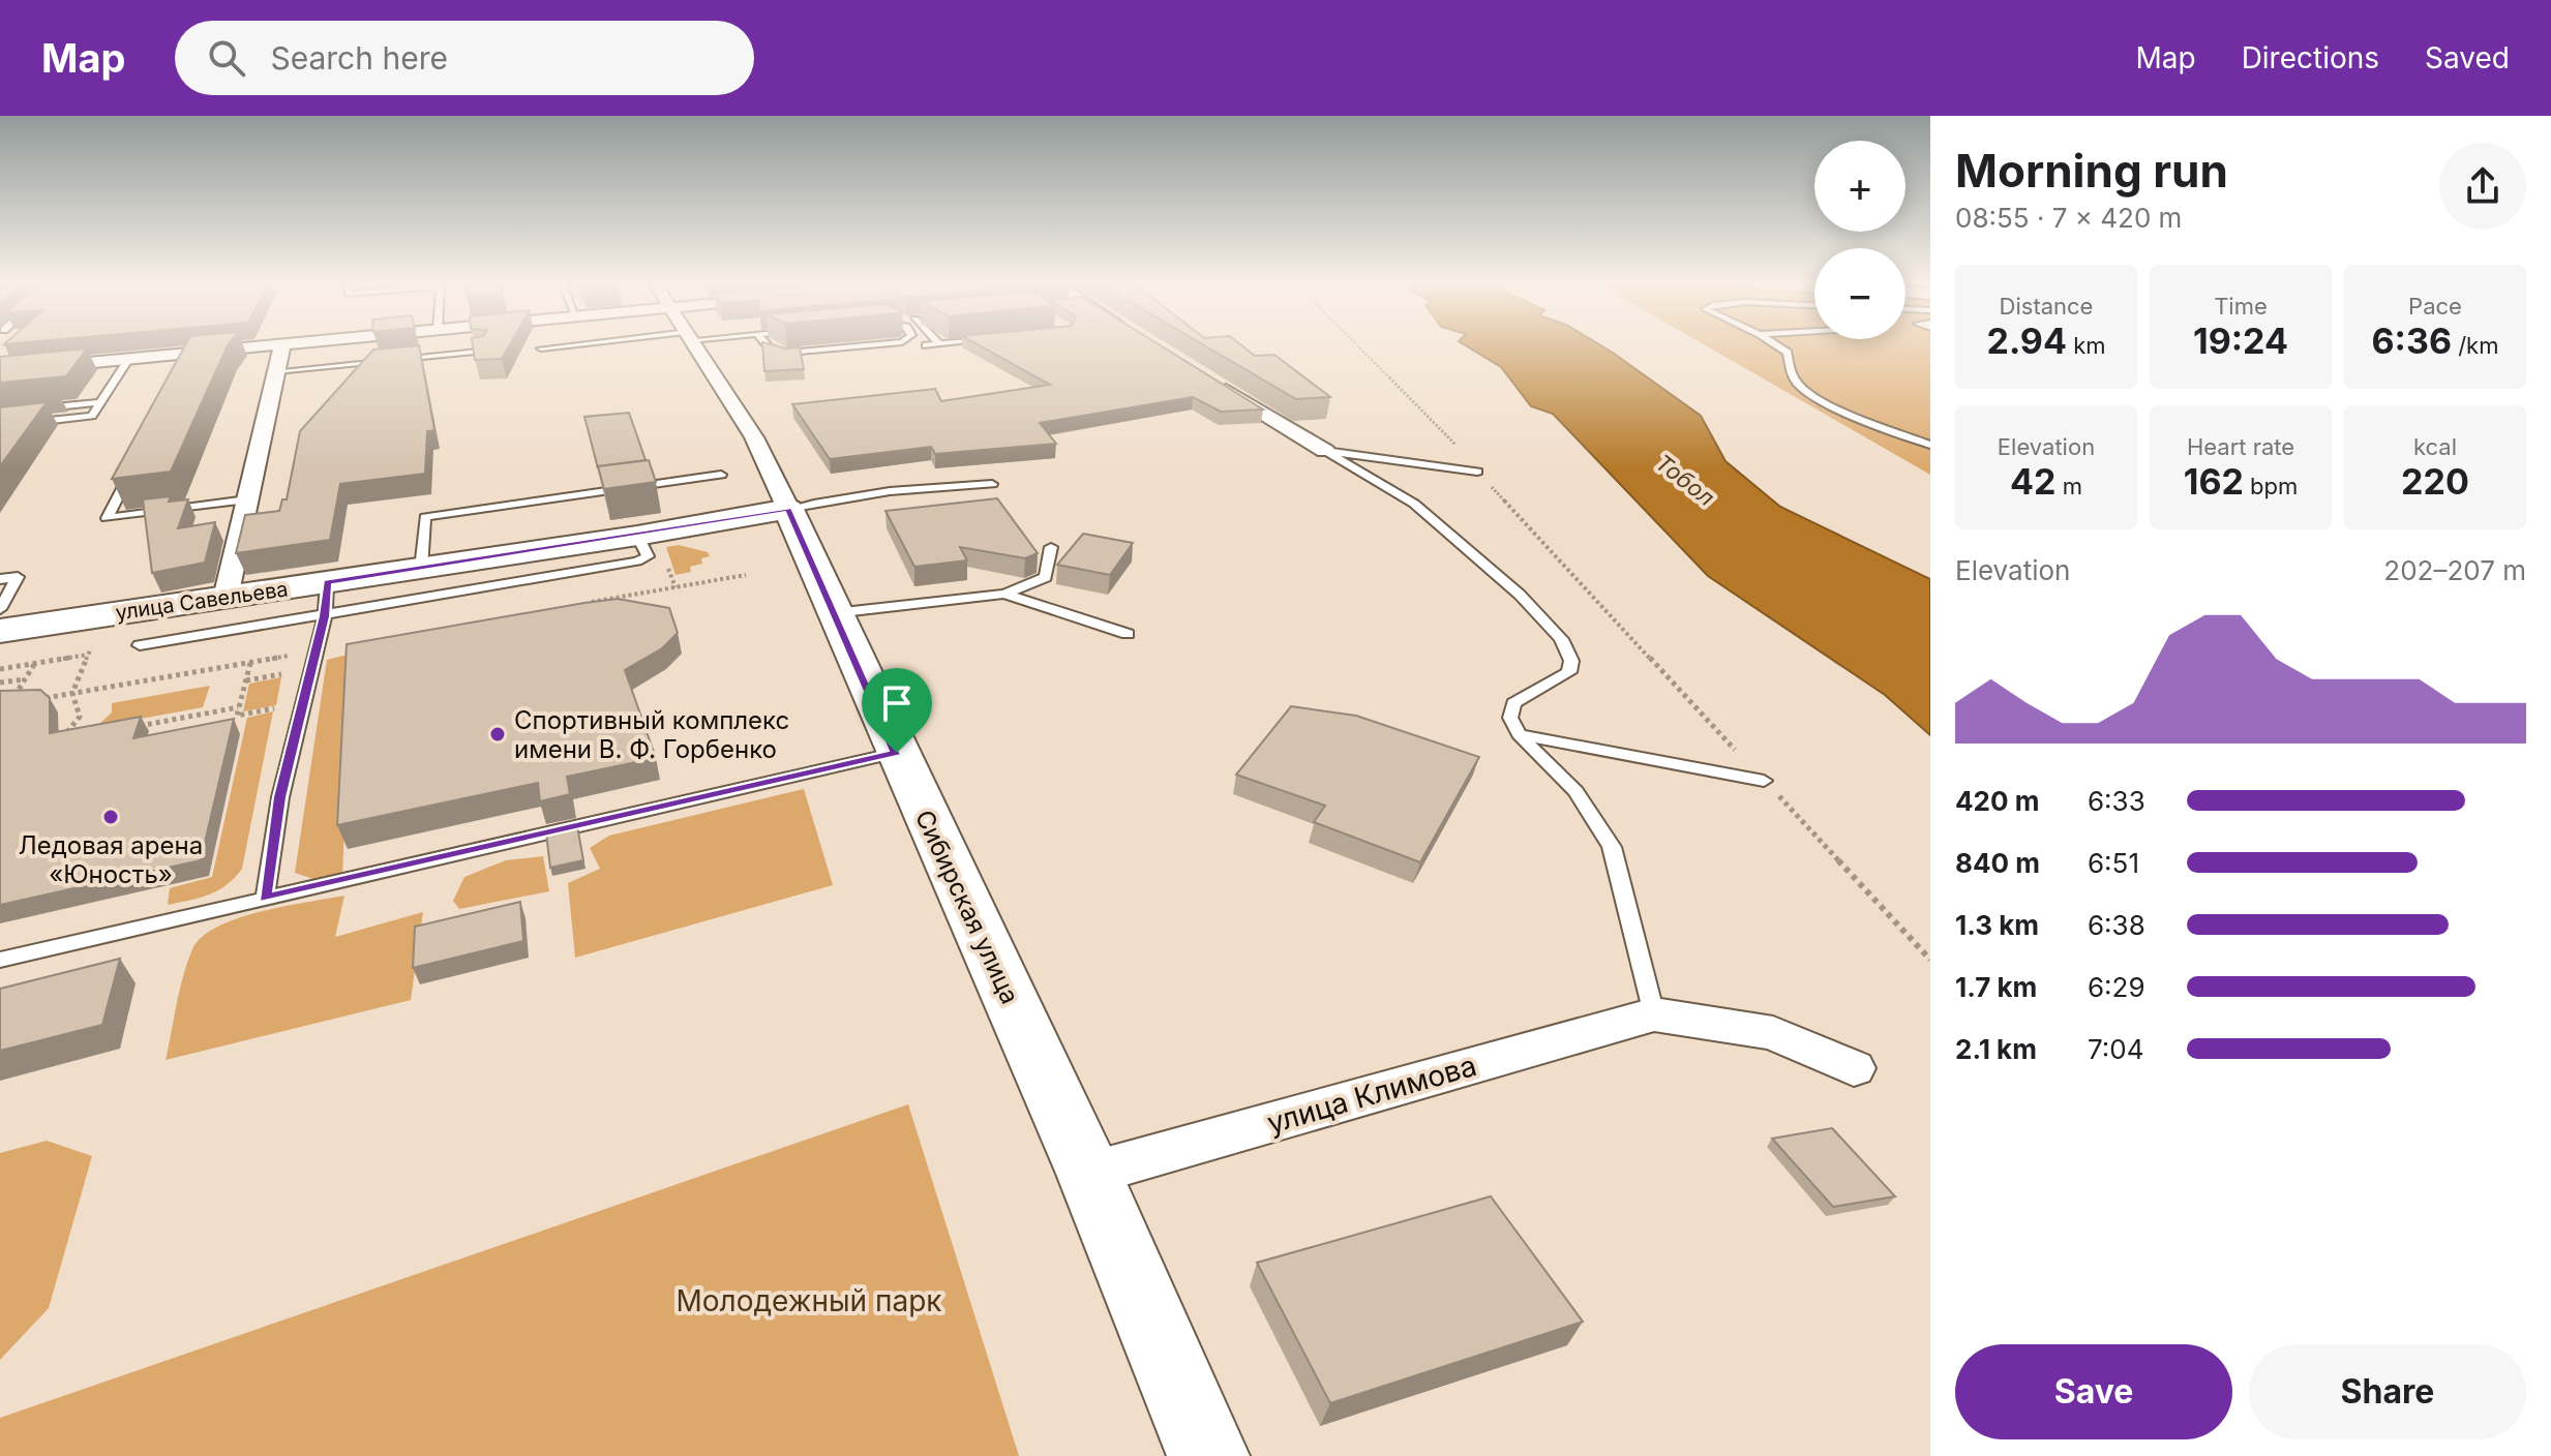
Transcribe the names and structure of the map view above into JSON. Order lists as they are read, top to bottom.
{
  "streets": {
    "street": ["улица Савельева", "Сибирская улица", "улица Климова"]
  },
  "crossings": [
    ["улица Савельева", "Сибирская улица"],
    ["Сибирская улица", "улица Климова"]
  ],
  "water": ["Тобол"],
  "parks": ["Молодежный парк"],
  "places": ["Спортивный комплекс имени В. Ф. Горбенко", "Ледовая арена «Юность»"],
  "page": {
    "header": "Map",
    "search": "Search here",
    "nav": ["Map", "Directions", "Saved"],
    "heading": ["Morning run", "08:55 · 7 × 420 m"],
    "map_buttons": ["+", "−"],
    "stats": [
      ["Distance", "2.94 km"],
      ["Time", "19:24"],
      ["Pace", "6:36 /km"],
      ["Elevation", "42 m"],
      ["Heart rate", "162 bpm"],
      ["kcal", "220"]
    ],
    "chart": ["Elevation", "202–207 m"],
    "list": [
      {
        "name": "420 m",
        "note": "6:33"
      },
      {
        "name": "840 m",
        "note": "6:51"
      },
      {
        "name": "1.3 km",
        "note": "6:38"
      },
      {
        "name": "1.7 km",
        "note": "6:29"
      },
      {
        "name": "2.1 km",
        "note": "7:04"
      }
    ],
    "buttons": ["Save", "Share"]
  }
}
